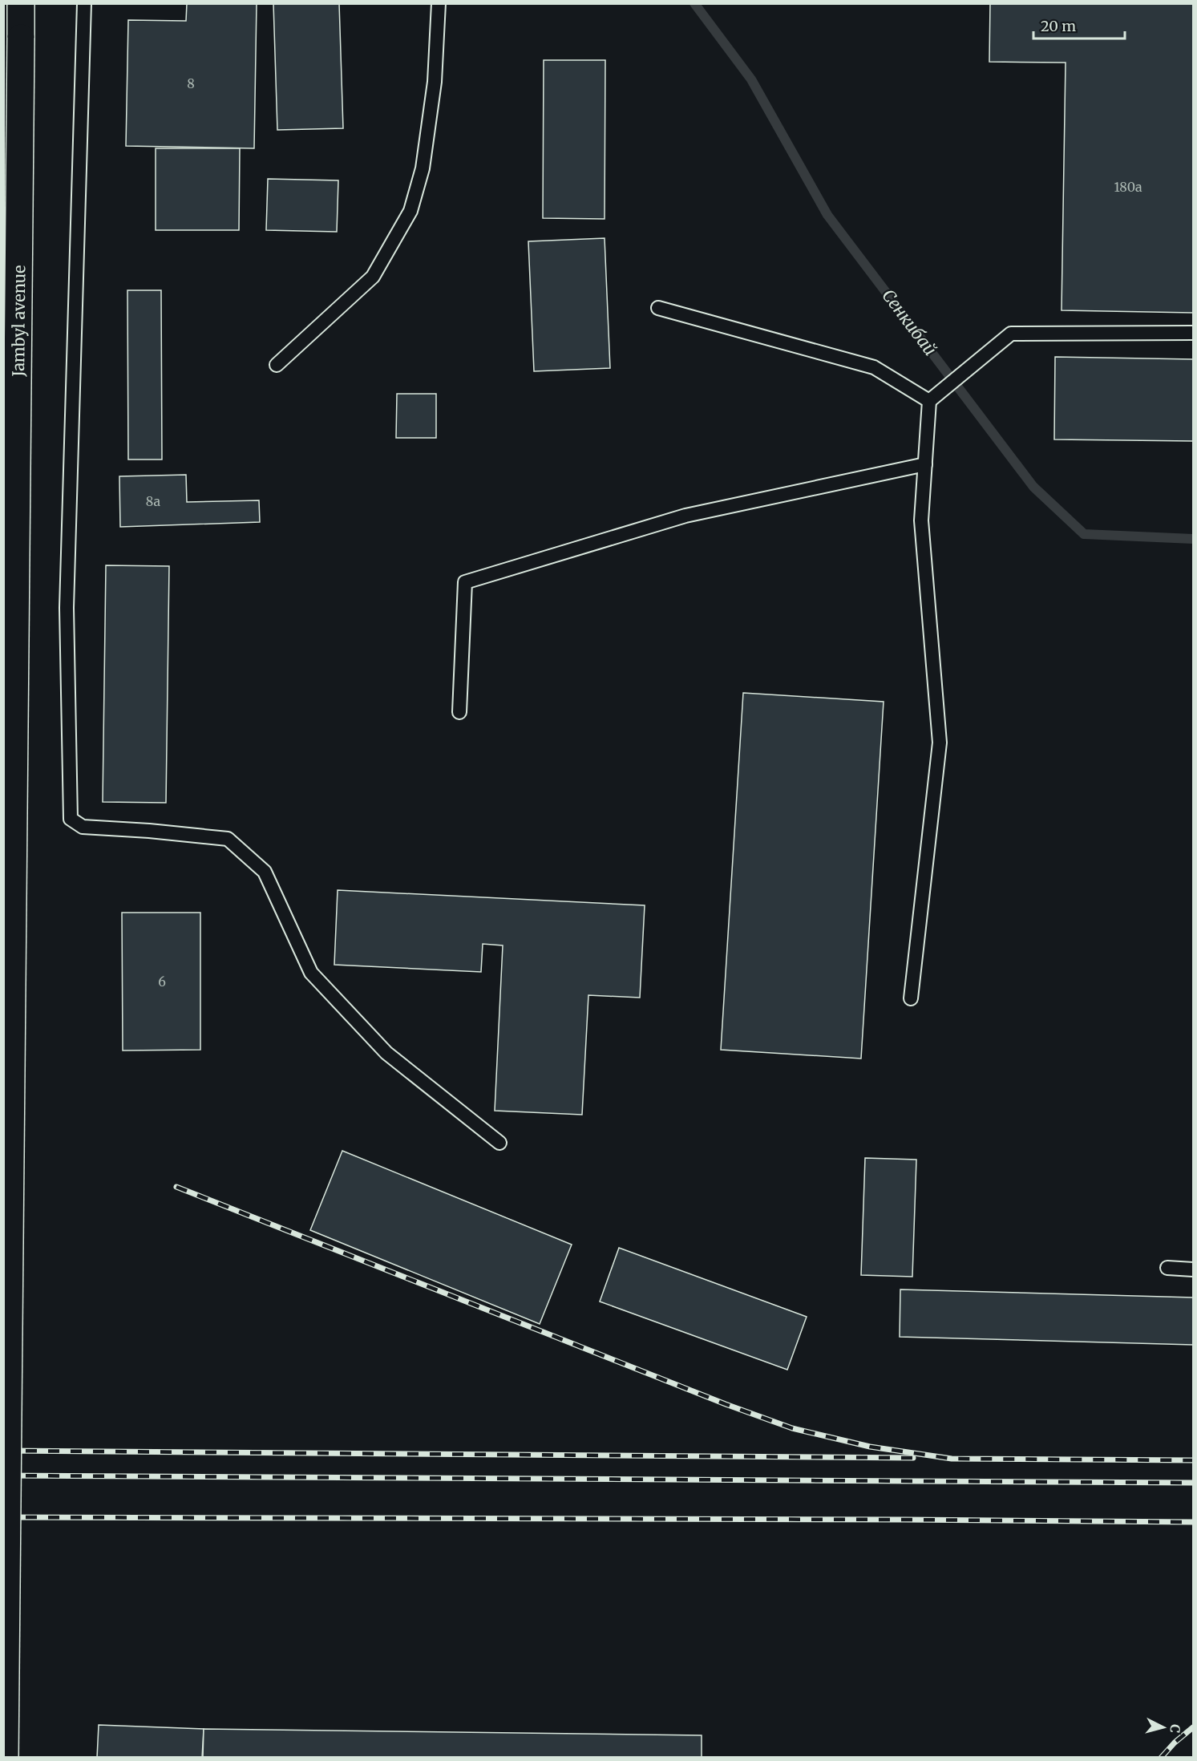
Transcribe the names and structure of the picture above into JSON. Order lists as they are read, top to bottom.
{
  "streets": {
    "main road": ["Jambyl avenue"]
  },
  "water": ["Сенкибай"],
  "house_numbers": [
    "8",
    "180а",
    "8а",
    "6"
  ],
  "scale_bar": "20 m",
  "north": "right"
}
